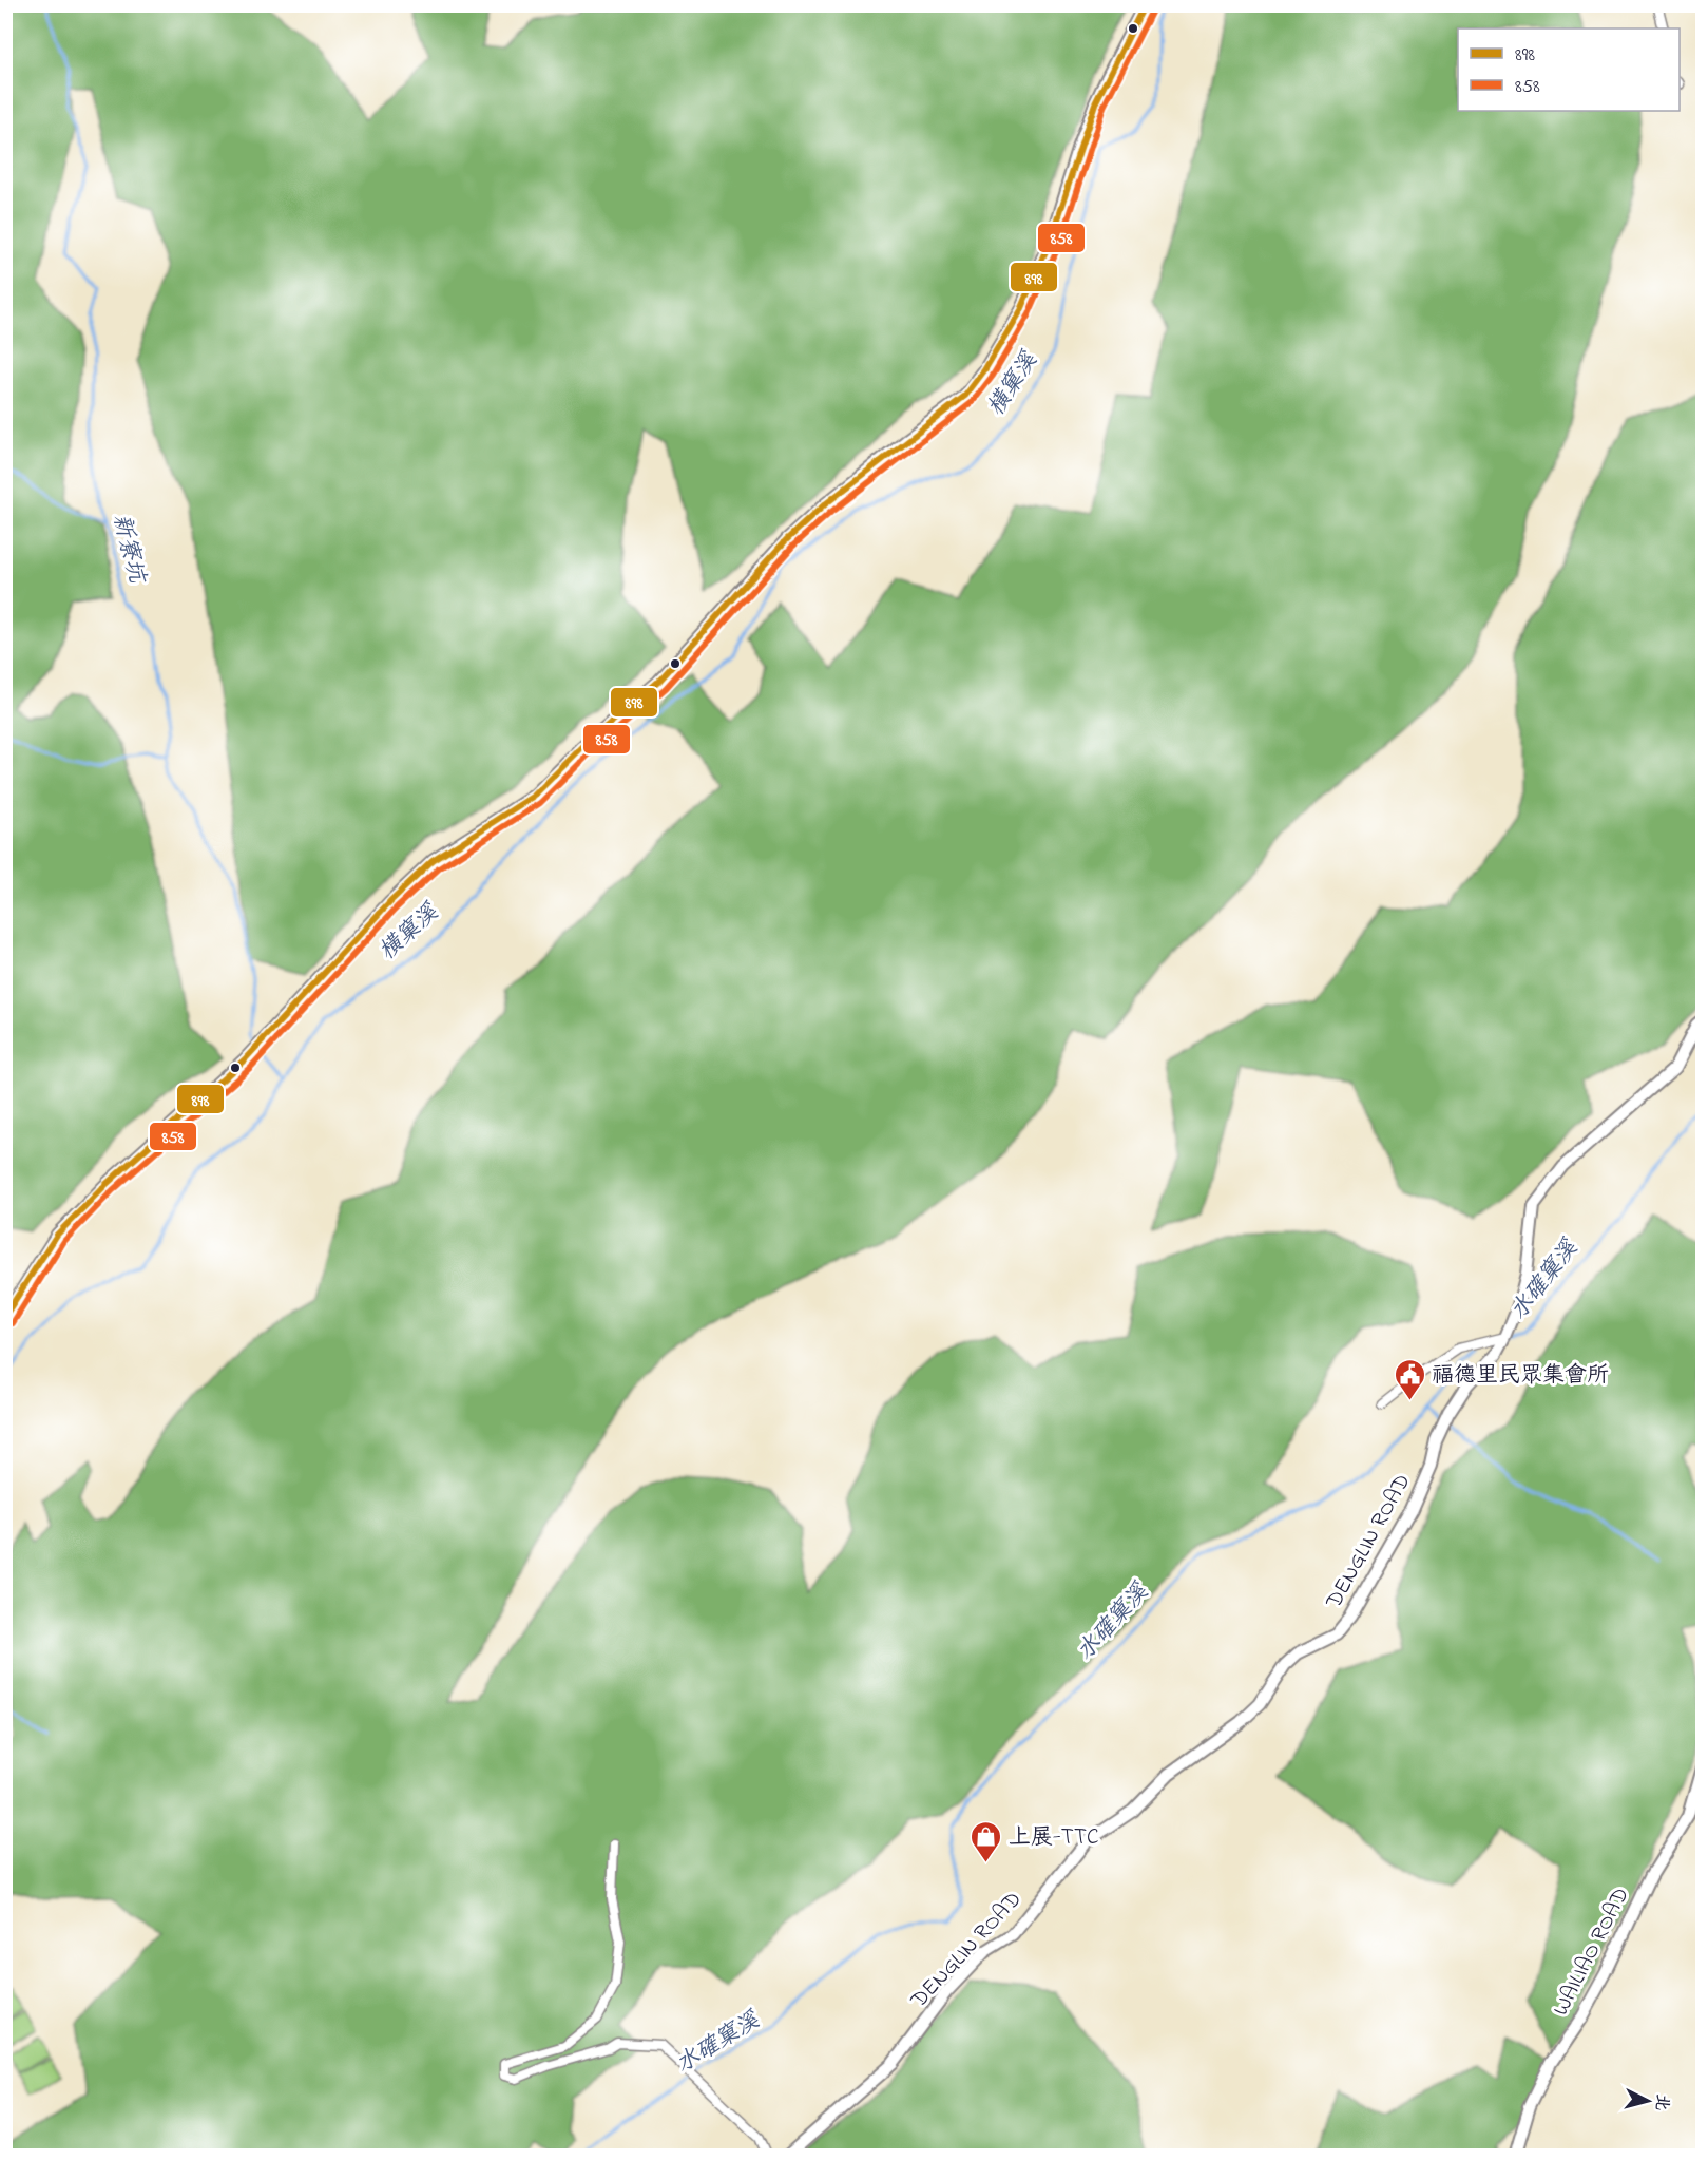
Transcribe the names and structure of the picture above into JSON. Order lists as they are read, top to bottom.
{
  "streets": {
    "street": ["DENGLIN ROAD", "WAILIAO ROAD"]
  },
  "water": ["橫窠溪", "新寮坑", "水確窠溪"],
  "places": {
    "public building": ["福德里民眾集會所"],
    "shop": ["上展-TTC"]
  },
  "lines": ["transit line 898", "transit line 858"],
  "legend": ["898", "858"],
  "north": "right"
}
